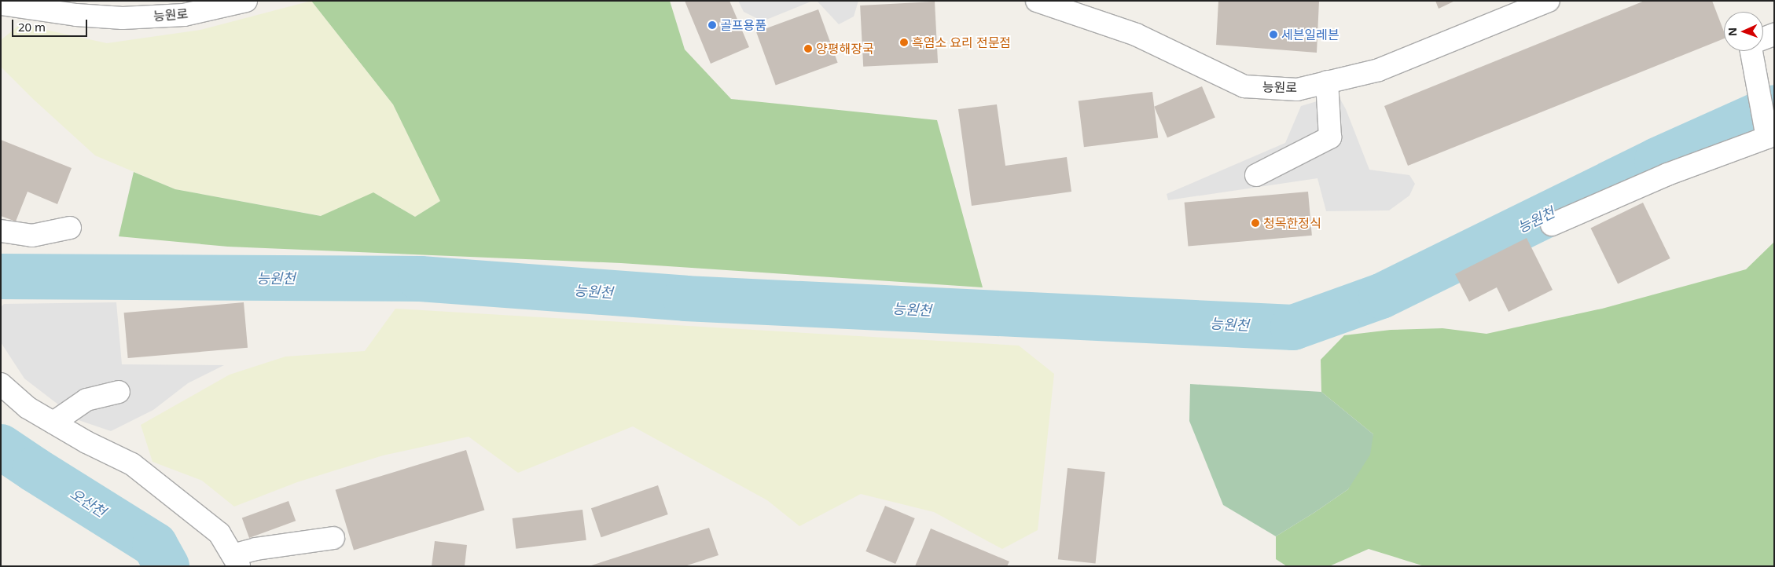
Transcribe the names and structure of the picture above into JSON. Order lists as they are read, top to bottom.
{
  "streets": {
    "street": ["능원로"]
  },
  "water": ["능원천", "오산천"],
  "places": [
    "골프용품",
    "세븐일레븐",
    "흑염소 요리 전문점",
    "양평해장국",
    "청목한정식"
  ],
  "scale_bar": "20 m",
  "north": "left"
}
